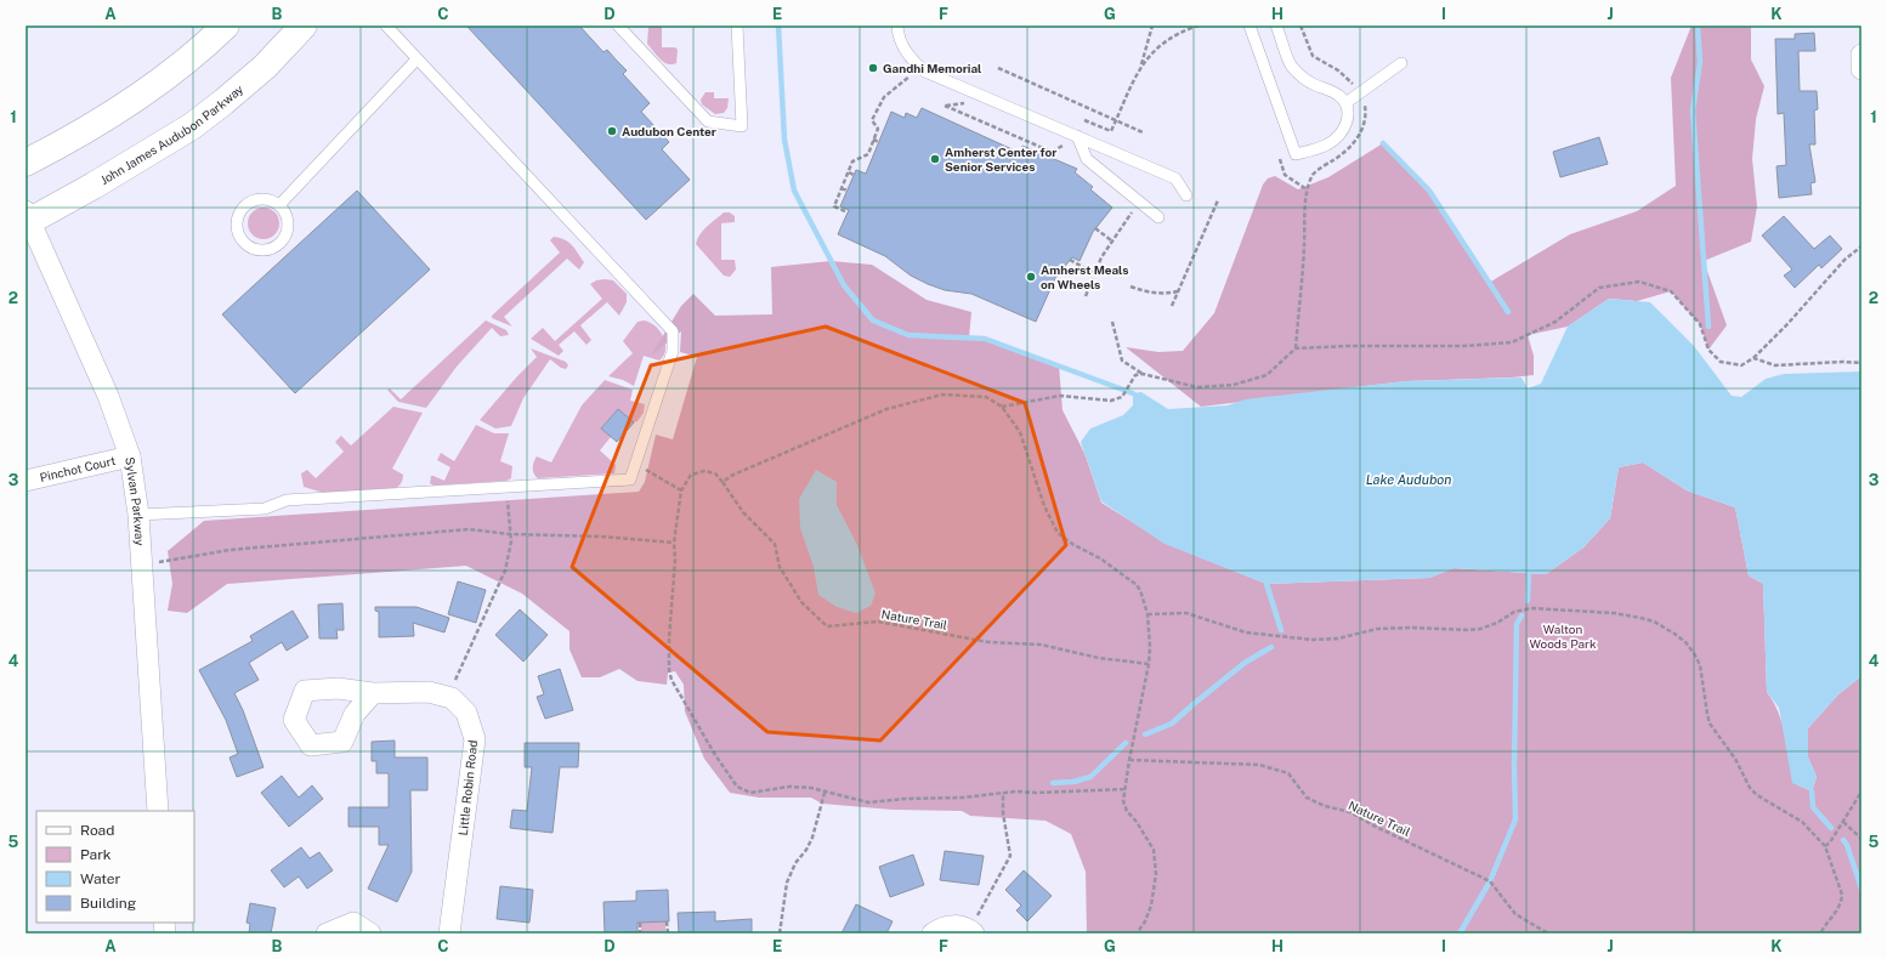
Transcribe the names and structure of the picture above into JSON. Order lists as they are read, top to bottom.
{
  "streets": {
    "main road": ["John James Audubon Parkway"],
    "street": ["Pinchot Court", "Sylvan Parkway", "Little Robin Road"],
    "path": ["Nature Trail"]
  },
  "crossings": [
    ["John James Audubon Parkway", "Sylvan Parkway"],
    ["Pinchot Court", "Sylvan Parkway"]
  ],
  "water": ["Lake Audubon"],
  "parks": ["Walton Woods Park"],
  "places": [
    "Gandhi Memorial",
    "Audubon Center",
    "Amherst Center for Senior Services",
    "Amherst Meals on Wheels"
  ],
  "legend": [
    "Road",
    "Park",
    "Water",
    "Building"
  ],
  "grid": {
    "columns": [
      "A",
      "B",
      "C",
      "D",
      "E",
      "F",
      "G",
      "H",
      "I",
      "J",
      "K"
    ],
    "rows": [
      "1",
      "2",
      "3",
      "4",
      "5"
    ]
  }
}
